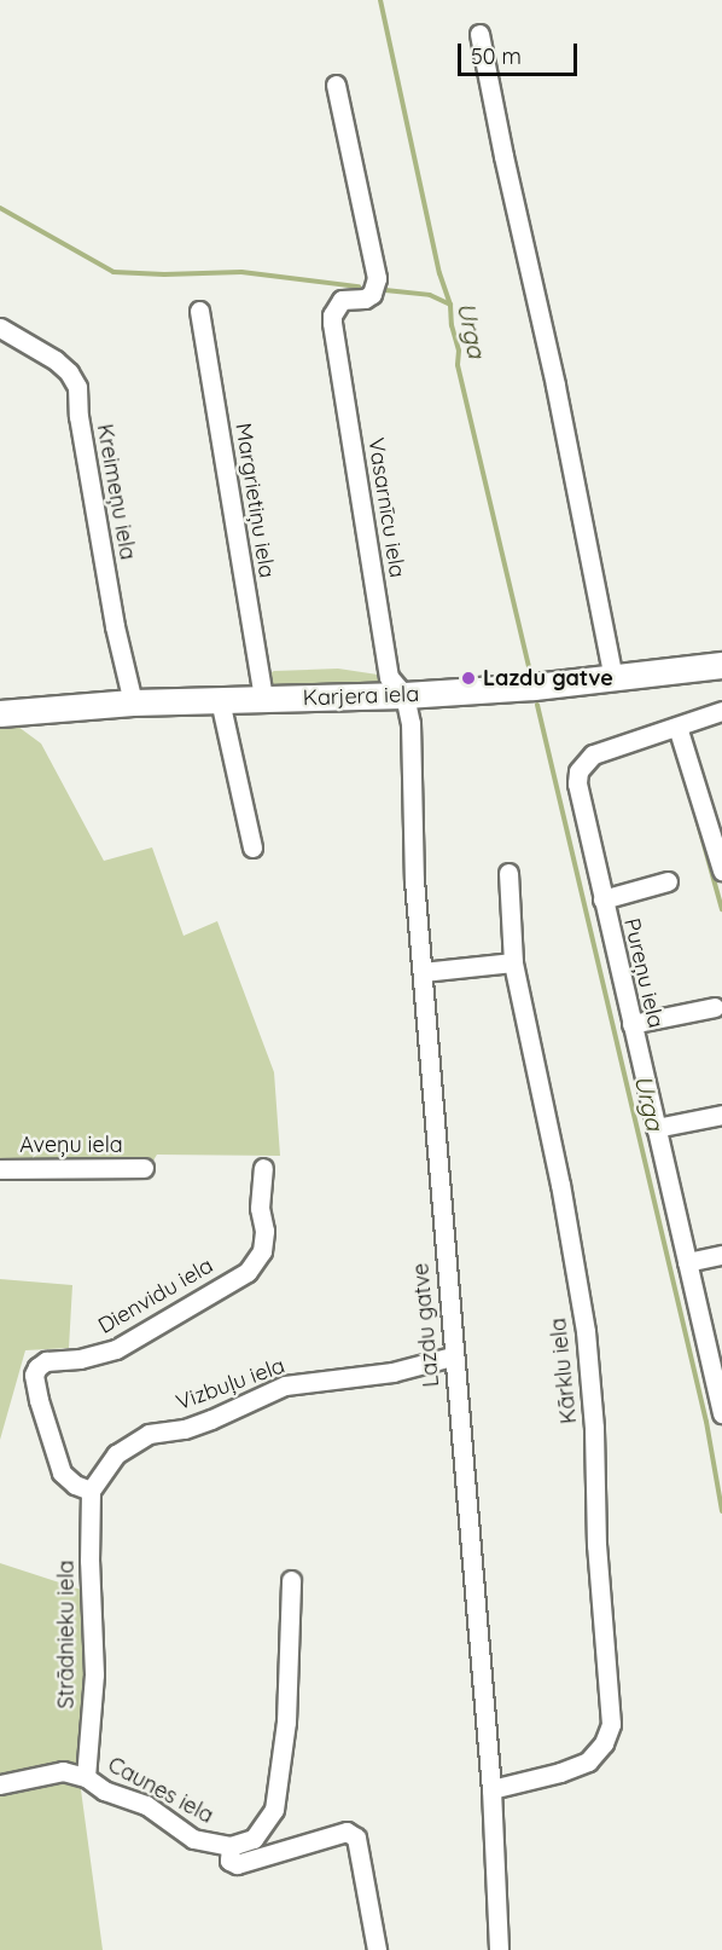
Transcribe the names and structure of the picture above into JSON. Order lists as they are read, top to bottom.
{
  "streets": {
    "street": [
      "Kreimeņu iela",
      "Margrietiņu iela",
      "Vasarnīcu iela",
      "Karjera iela",
      "Pureņu iela",
      "Aveņu iela",
      "Dienvidu iela",
      "Lazdu gatve",
      "Kārklu iela",
      "Vizbuļu iela",
      "Strādnieku iela",
      "Caunes iela"
    ]
  },
  "crossings": [
    ["Kreimeņu iela", "Karjera iela"],
    ["Margrietiņu iela", "Karjera iela"],
    ["Vasarnīcu iela", "Karjera iela"],
    ["Vasarnīcu iela", "Lazdu gatve"],
    ["Karjera iela", "Lazdu gatve"],
    ["Dienvidu iela", "Vizbuļu iela"],
    ["Dienvidu iela", "Strādnieku iela"],
    ["Lazdu gatve", "Kārklu iela"],
    ["Lazdu gatve", "Vizbuļu iela"],
    ["Vizbuļu iela", "Strādnieku iela"],
    ["Strādnieku iela", "Caunes iela"]
  ],
  "water": ["Urga"],
  "places": ["Lazdu gatve"],
  "scale_bar": "50 m"
}
